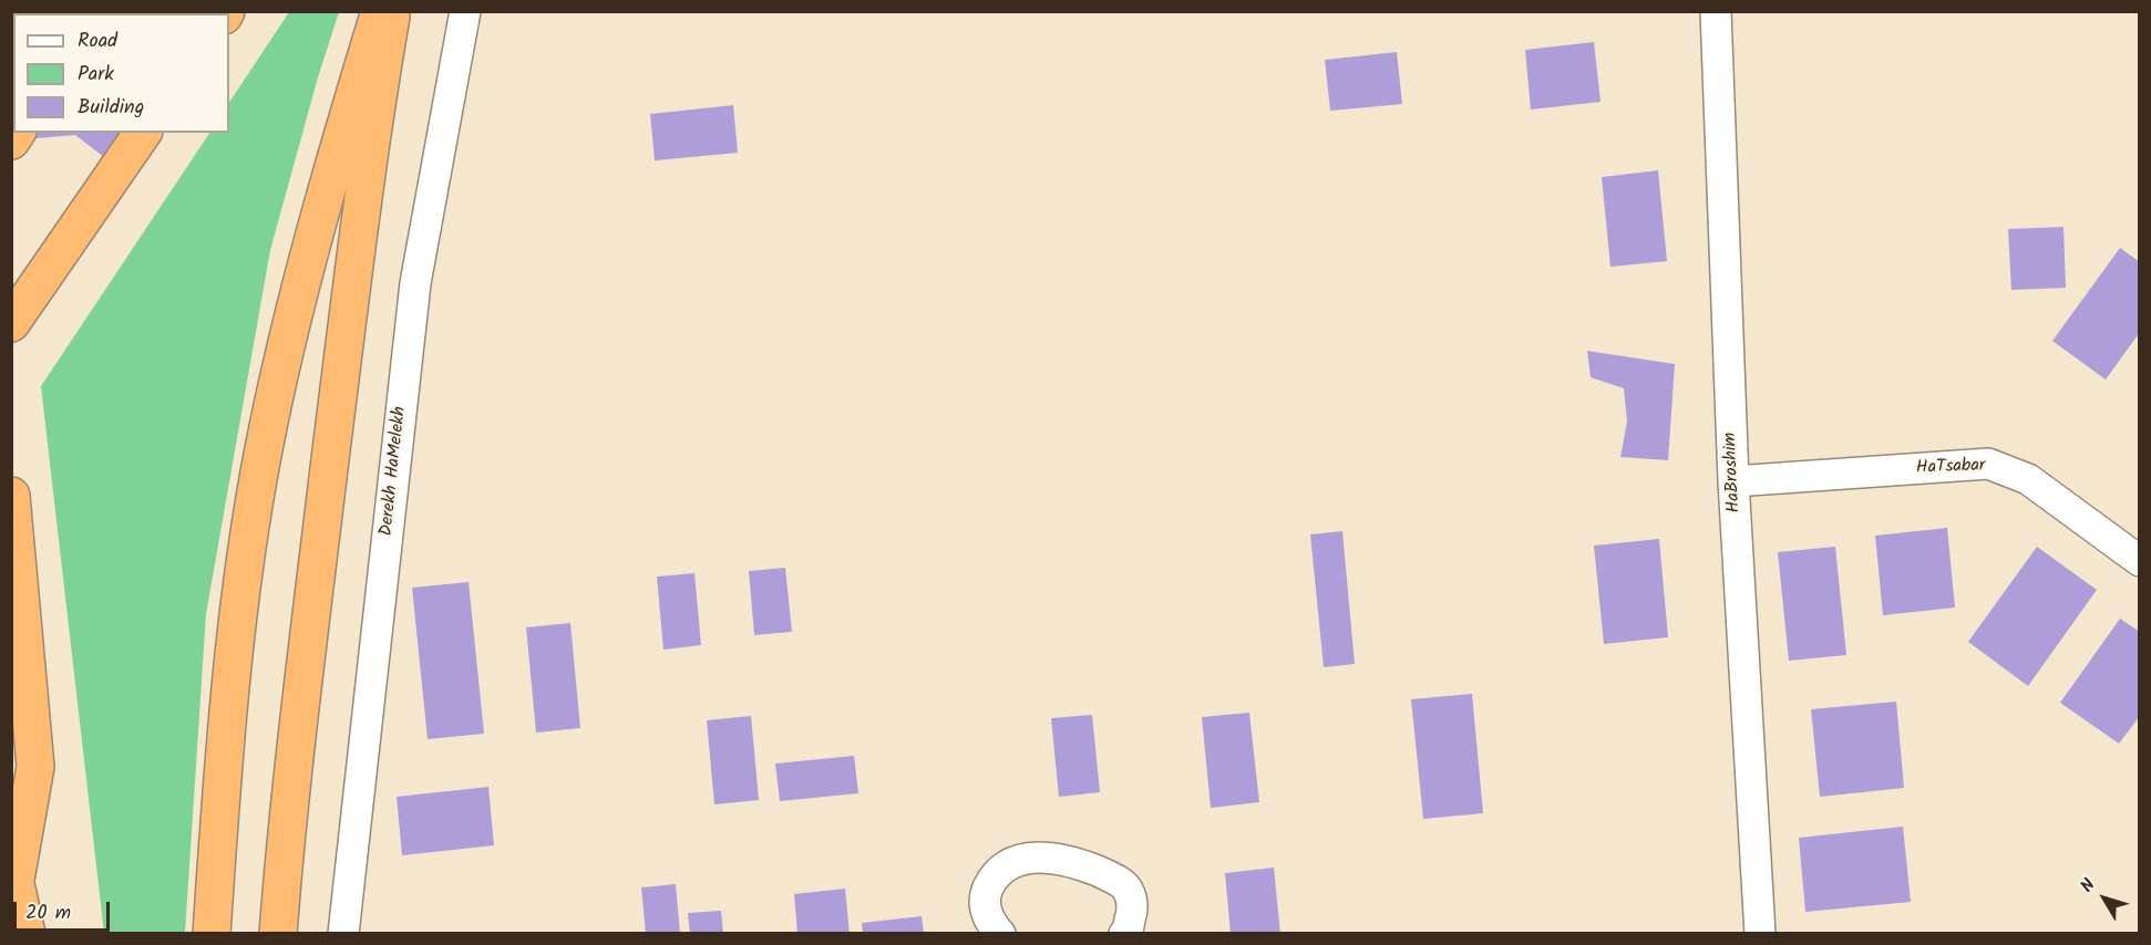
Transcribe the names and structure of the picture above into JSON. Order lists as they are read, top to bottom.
{
  "streets": {
    "street": ["HaTsabar", "Derekh HaMelekh", "HaBroshim"]
  },
  "crossings": [
    ["HaTsabar", "HaBroshim"]
  ],
  "legend": ["Road", "Park", "Building"],
  "scale_bar": "20 m",
  "north": "top left"
}
